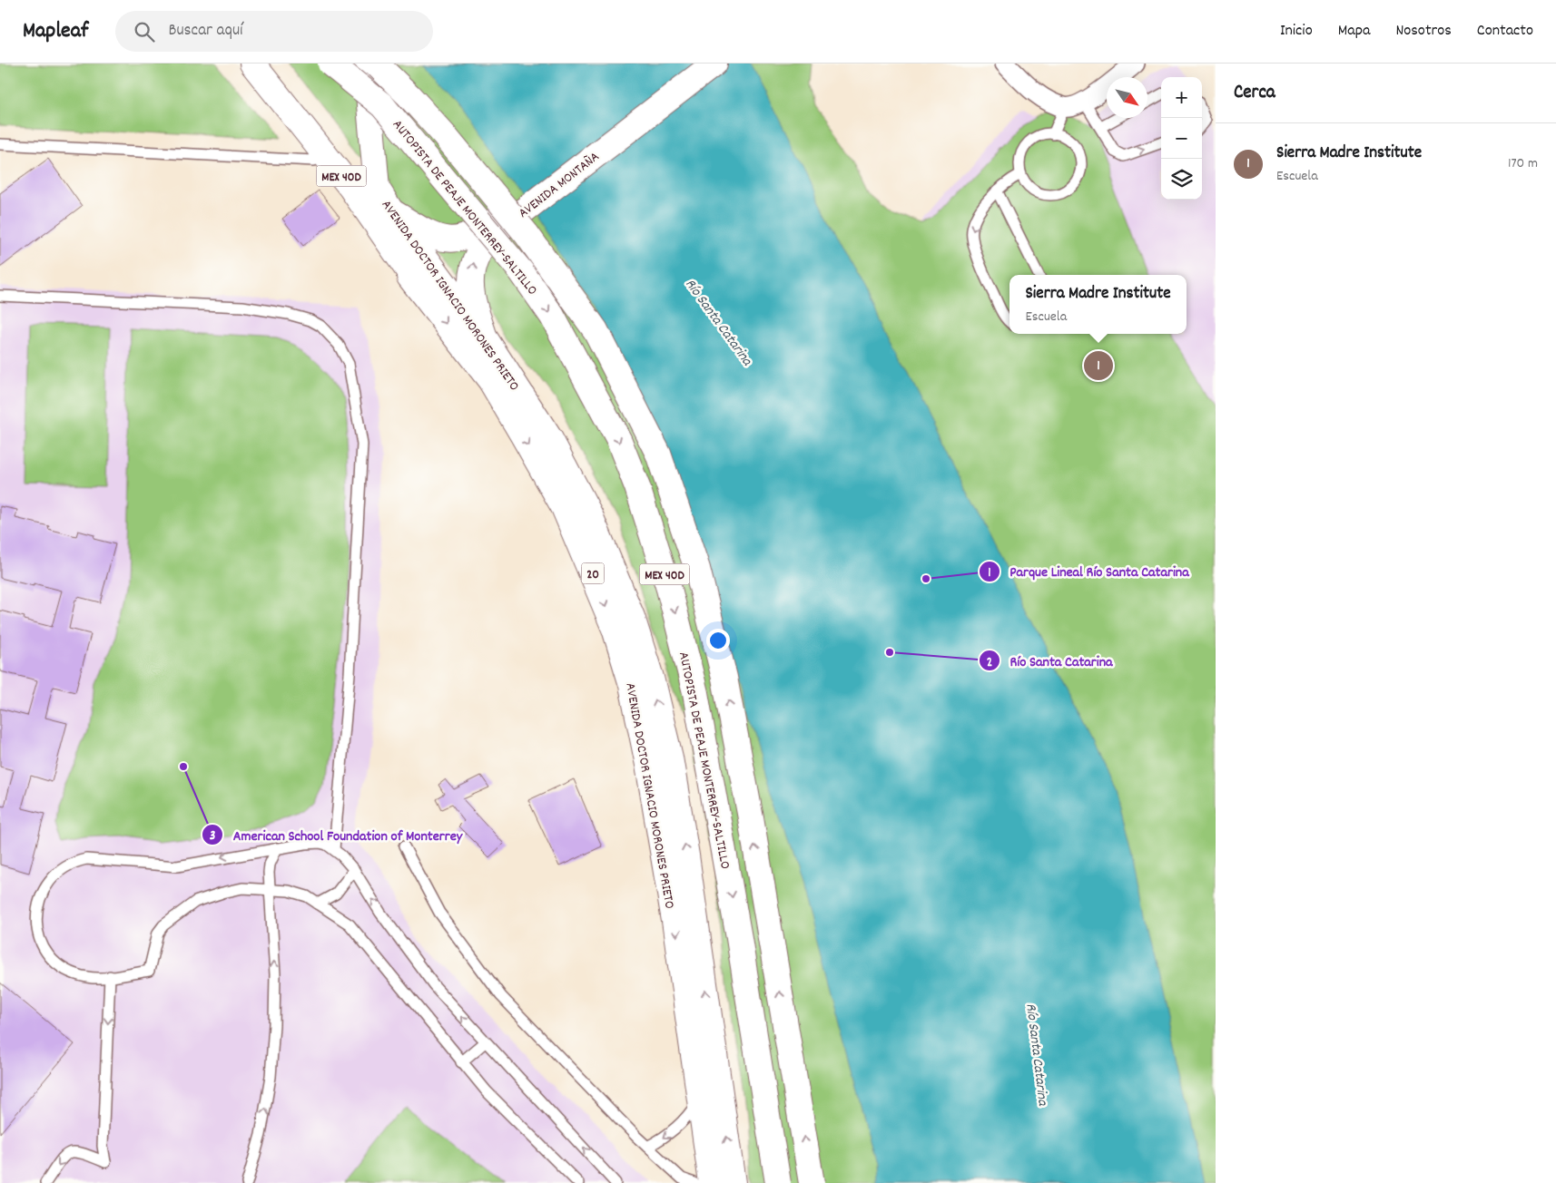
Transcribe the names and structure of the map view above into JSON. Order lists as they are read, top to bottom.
{
  "streets": {
    "main road": [
      "MEX 40D",
      "AVENIDA MONTAÑA",
      "AUTOPISTA DE PEAJE MONTERREY-SALTILLO",
      "AVENIDA DOCTOR IGNACIO MORONES PRIETO",
      "20"
    ]
  },
  "crossings": [
    ["MEX 40D", "AVENIDA DOCTOR IGNACIO MORONES PRIETO"],
    ["AVENIDA MONTAÑA", "AVENIDA DOCTOR IGNACIO MORONES PRIETO"]
  ],
  "water": ["Río Santa Catarina"],
  "places": ["Parque Lineal Río Santa Catarina", "Río Santa Catarina", "American School Foundation of Monterrey"],
  "north": "bottom right",
  "page": {
    "header": "Mapleaf",
    "search": "Buscar aquí",
    "nav": [
      "Inicio",
      "Mapa",
      "Nosotros",
      "Contacto"
    ],
    "heading": "Cerca",
    "map_buttons": ["+", "−"],
    "list": [
      {
        "mark": "1",
        "name": "Sierra Madre Institute",
        "note": "Escuela",
        "value": "170 m"
      }
    ],
    "popup": ["Sierra Madre Institute", "Escuela"],
    "pins": "1"
  }
}
